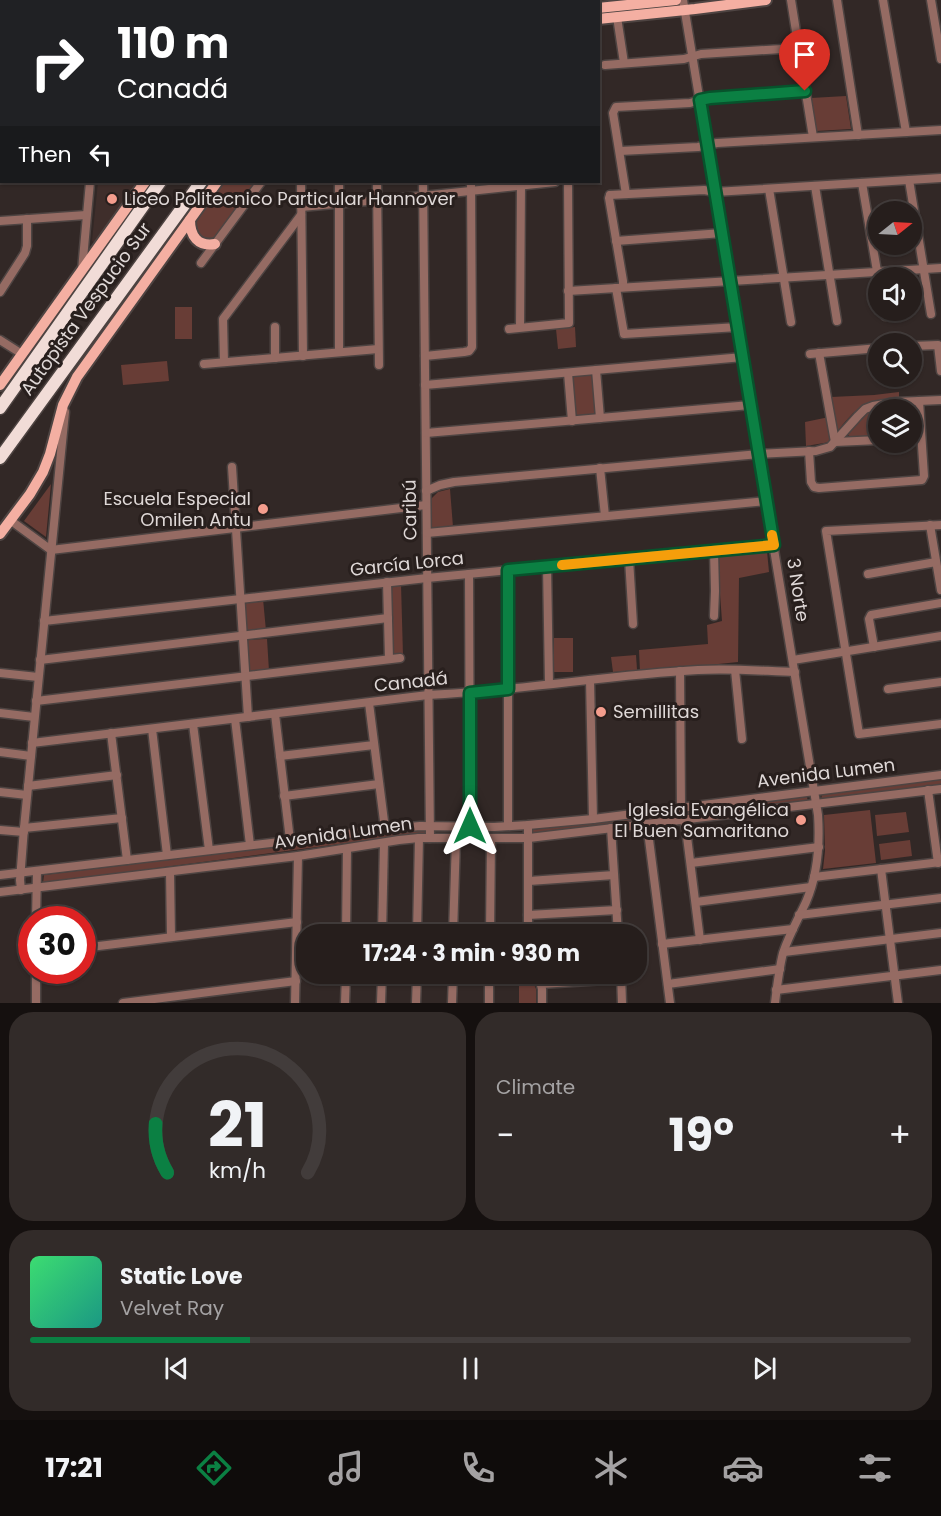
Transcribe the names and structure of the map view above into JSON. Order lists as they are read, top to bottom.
{
  "streets": {
    "highway": ["Autopista Vespucio Sur"],
    "street": [
      "Caribú",
      "García Lorca",
      "3 Norte",
      "Canadá",
      "Avenida Lumen"
    ]
  },
  "crossings": [
    ["Caribú", "García Lorca"],
    ["Caribú", "Canadá"],
    ["Caribú", "Avenida Lumen"],
    ["García Lorca", "3 Norte"],
    ["3 Norte", "Canadá"],
    ["3 Norte", "Avenida Lumen"]
  ],
  "places": [
    "Liceo Politecnico Particular Hannover",
    "Escuela Especial Omilen Antu",
    "Semillitas",
    "Iglesia Evangélica El Buen Samaritano"
  ],
  "north": "right",
  "page": {
    "turn": ["110 m", "Canadá"],
    "then": "Then",
    "limit": "30",
    "trip": "17:24 · 3 min · 930 m",
    "tile": "Climate",
    "heat": ["−", "19°", "+"],
    "song": ["Static Love", "Velvet Ray"],
    "tabs": "17:21",
    "gauge": ["21", "km/h"]
  }
}
